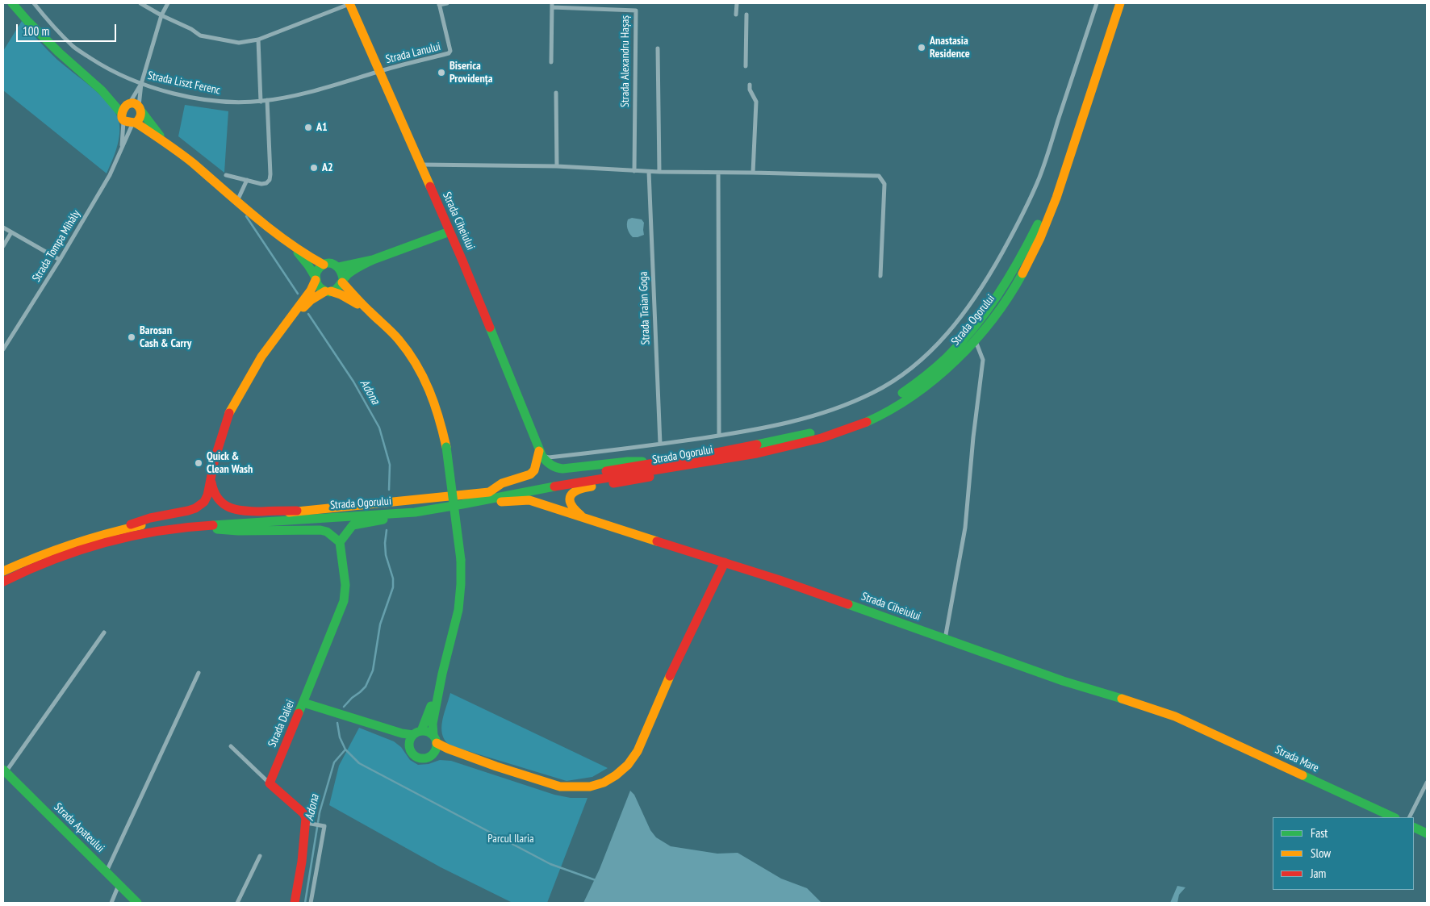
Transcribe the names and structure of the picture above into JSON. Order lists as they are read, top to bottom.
{
  "streets": {
    "main road": [
      "Strada Ciheiului",
      "Strada Ogorului",
      "Strada Daliei",
      "Strada Mare",
      "Strada Apateului"
    ],
    "street": [
      "Strada Lanului",
      "Strada Alexandru Hașaș",
      "Strada Liszt Ferenc",
      "Strada Tompa Mihály",
      "Strada Traian Goga"
    ]
  },
  "crossings": [
    ["Strada Lanului", "Strada Liszt Ferenc"],
    ["Strada Lanului", "Strada Ciheiului"],
    ["Strada Liszt Ferenc", "Strada Ciheiului"],
    ["Strada Ciheiului", "Strada Ogorului"],
    ["Strada Ciheiului", "Strada Mare"]
  ],
  "water": ["Adona"],
  "parks": ["Parcul Ilaria"],
  "places": [
    "Anastasia Residence",
    "Biserica Providența",
    "A1",
    "A2",
    "Barosan Cash & Carry",
    "Quick & Clean Wash"
  ],
  "legend": ["Fast", "Slow", "Jam"],
  "scale_bar": "100 m"
}
